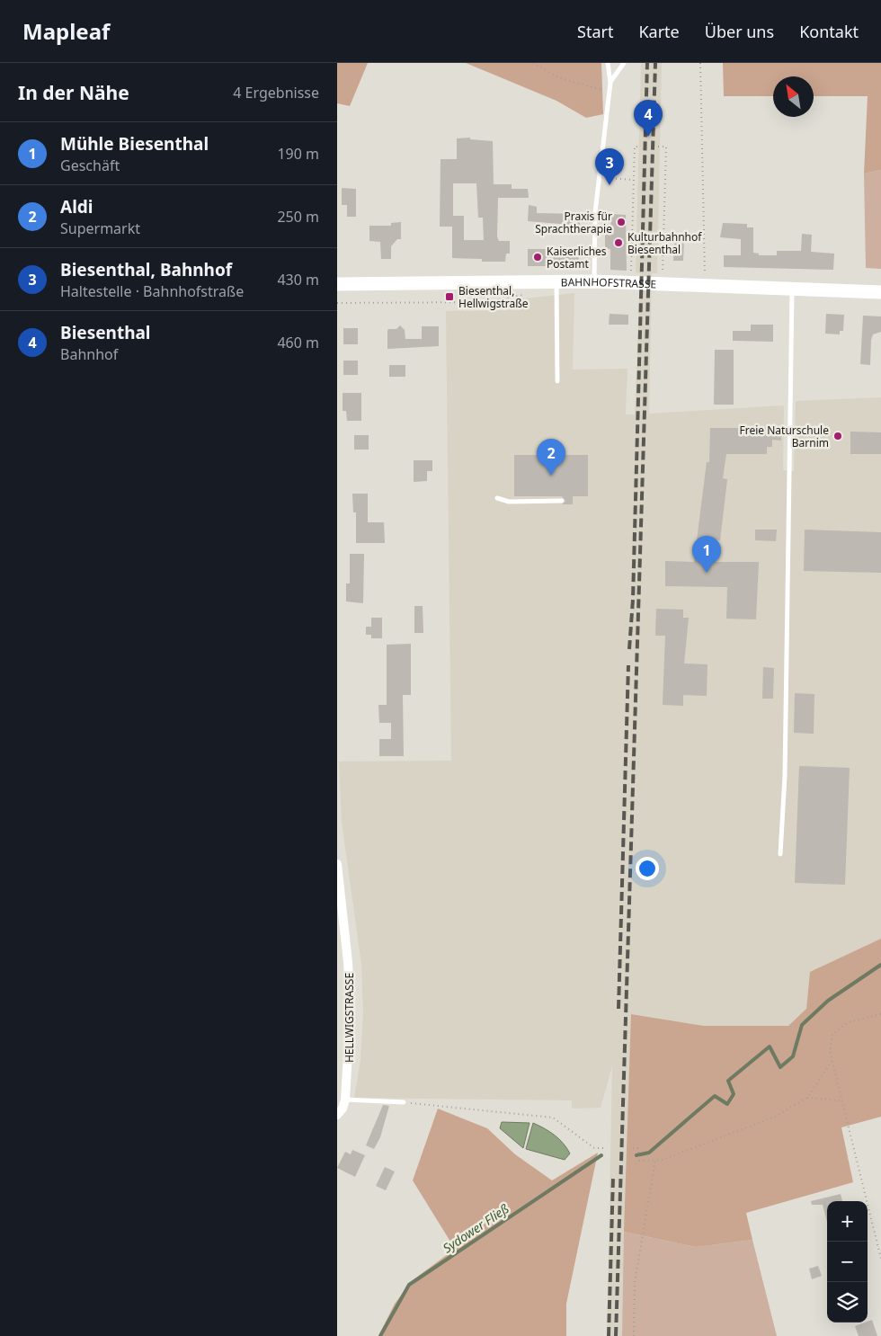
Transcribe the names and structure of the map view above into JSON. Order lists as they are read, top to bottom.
{
  "streets": {
    "main road": ["BAHNHOFSTRASSE"],
    "street": ["HELLWIGSTRASSE"]
  },
  "water": ["Sydower Fließ"],
  "places": {
    "other": [
      "Praxis für Sprachtherapie",
      "Kulturbahnhof Biesenthal",
      "Kaiserliches Postamt",
      "Freie Naturschule Barnim"
    ],
    "transit": ["Biesenthal, Hellwigstraße"]
  },
  "north": "top left",
  "page": {
    "header": "Mapleaf",
    "nav": [
      "Start",
      "Karte",
      "Über uns",
      "Kontakt"
    ],
    "heading": ["In der Nähe", "4 Ergebnisse"],
    "pins": [
      "4",
      "3",
      "2",
      "1"
    ],
    "list": [
      {
        "mark": "1",
        "name": "Mühle Biesenthal",
        "note": "Geschäft",
        "value": "190 m"
      },
      {
        "mark": "2",
        "name": "Aldi",
        "note": "Supermarkt",
        "value": "250 m"
      },
      {
        "mark": "3",
        "name": "Biesenthal, Bahnhof",
        "note": "Haltestelle · Bahnhofstraße",
        "value": "430 m"
      },
      {
        "mark": "4",
        "name": "Biesenthal",
        "note": "Bahnhof",
        "value": "460 m"
      }
    ],
    "map_buttons": ["+", "−"]
  }
}
